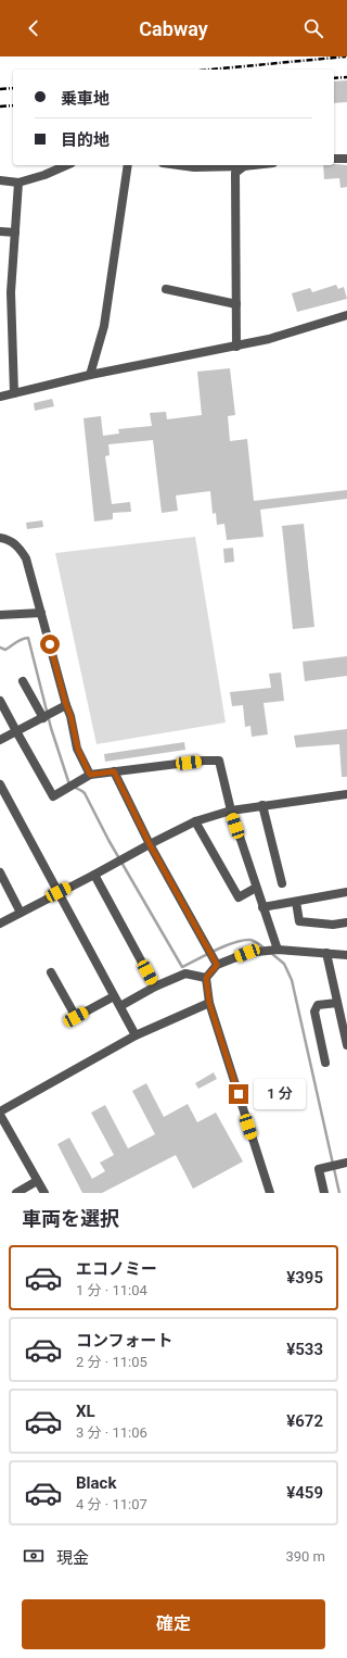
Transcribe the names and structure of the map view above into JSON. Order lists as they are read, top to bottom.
{
  "page": {
    "header": "Cabway",
    "banner": ["乗車地", "目的地"],
    "bubble": "1 分",
    "heading": "車両を選択",
    "list": [
      {
        "name": "エコノミー",
        "note": "1 分 · 11:04",
        "value": "¥395"
      },
      {
        "name": "コンフォート",
        "note": "2 分 · 11:05",
        "value": "¥533"
      },
      {
        "name": "XL",
        "note": "3 分 · 11:06",
        "value": "¥672"
      },
      {
        "name": "Black",
        "note": "4 分 · 11:07",
        "value": "¥459"
      }
    ],
    "pay": ["現金", "390 m"],
    "buttons": "確定"
  }
}
